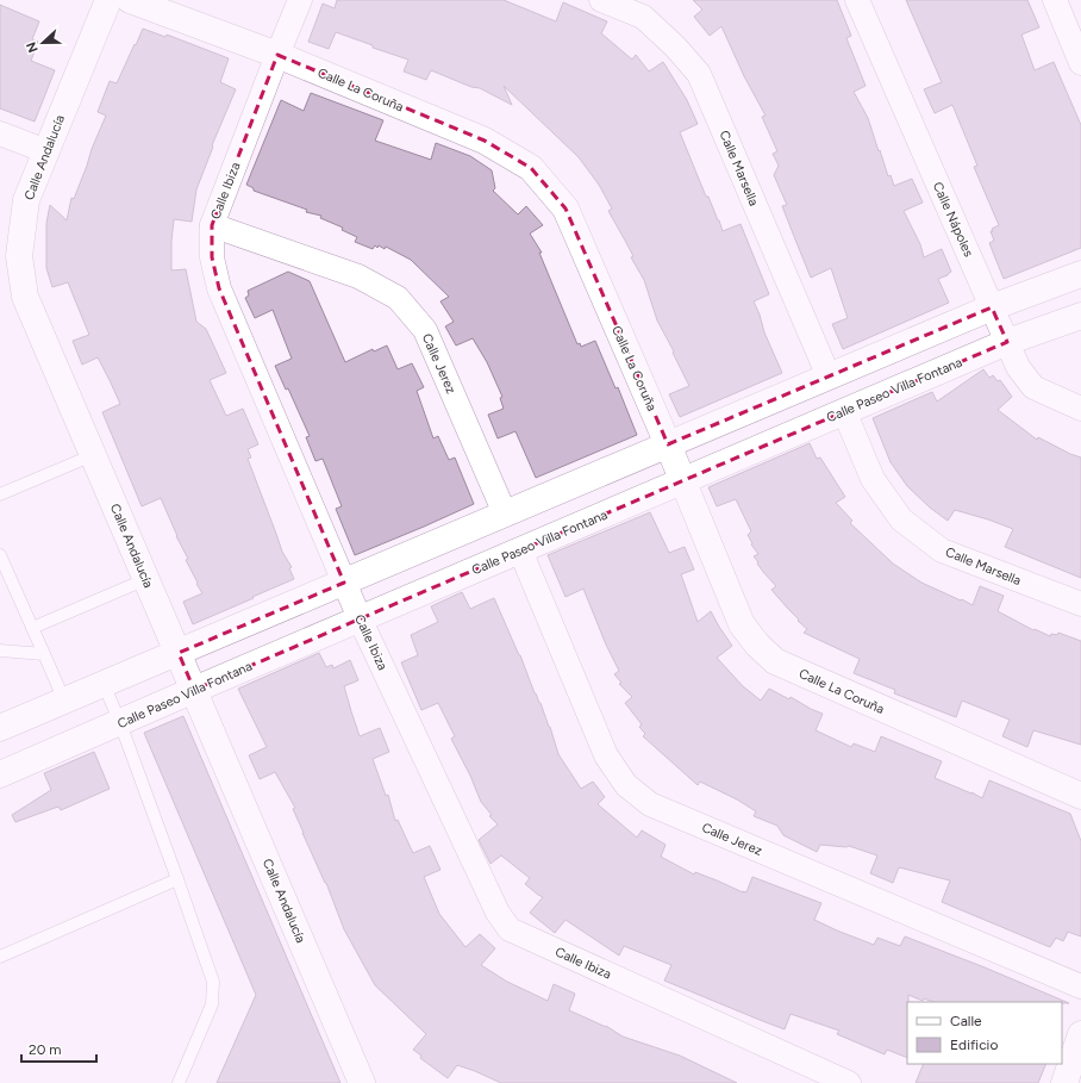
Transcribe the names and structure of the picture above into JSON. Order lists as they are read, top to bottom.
{
  "streets": {
    "street": [
      "Calle La Coruña",
      "Calle Andalucía",
      "Calle Marsella",
      "Calle Ibiza",
      "Calle Nápoles",
      "Calle Jerez",
      "Calle Paseo Villa Fontana"
    ]
  },
  "crossings": [
    ["Calle La Coruña", "Calle Ibiza"],
    ["Calle La Coruña", "Calle Paseo Villa Fontana"],
    ["Calle Andalucía", "Calle Paseo Villa Fontana"],
    ["Calle Marsella", "Calle Paseo Villa Fontana"],
    ["Calle Ibiza", "Calle Jerez"],
    ["Calle Ibiza", "Calle Paseo Villa Fontana"],
    ["Calle Nápoles", "Calle Paseo Villa Fontana"],
    ["Calle Jerez", "Calle Paseo Villa Fontana"]
  ],
  "legend": ["Calle", "Edificio"],
  "scale_bar": "20 m",
  "north": "left"
}
